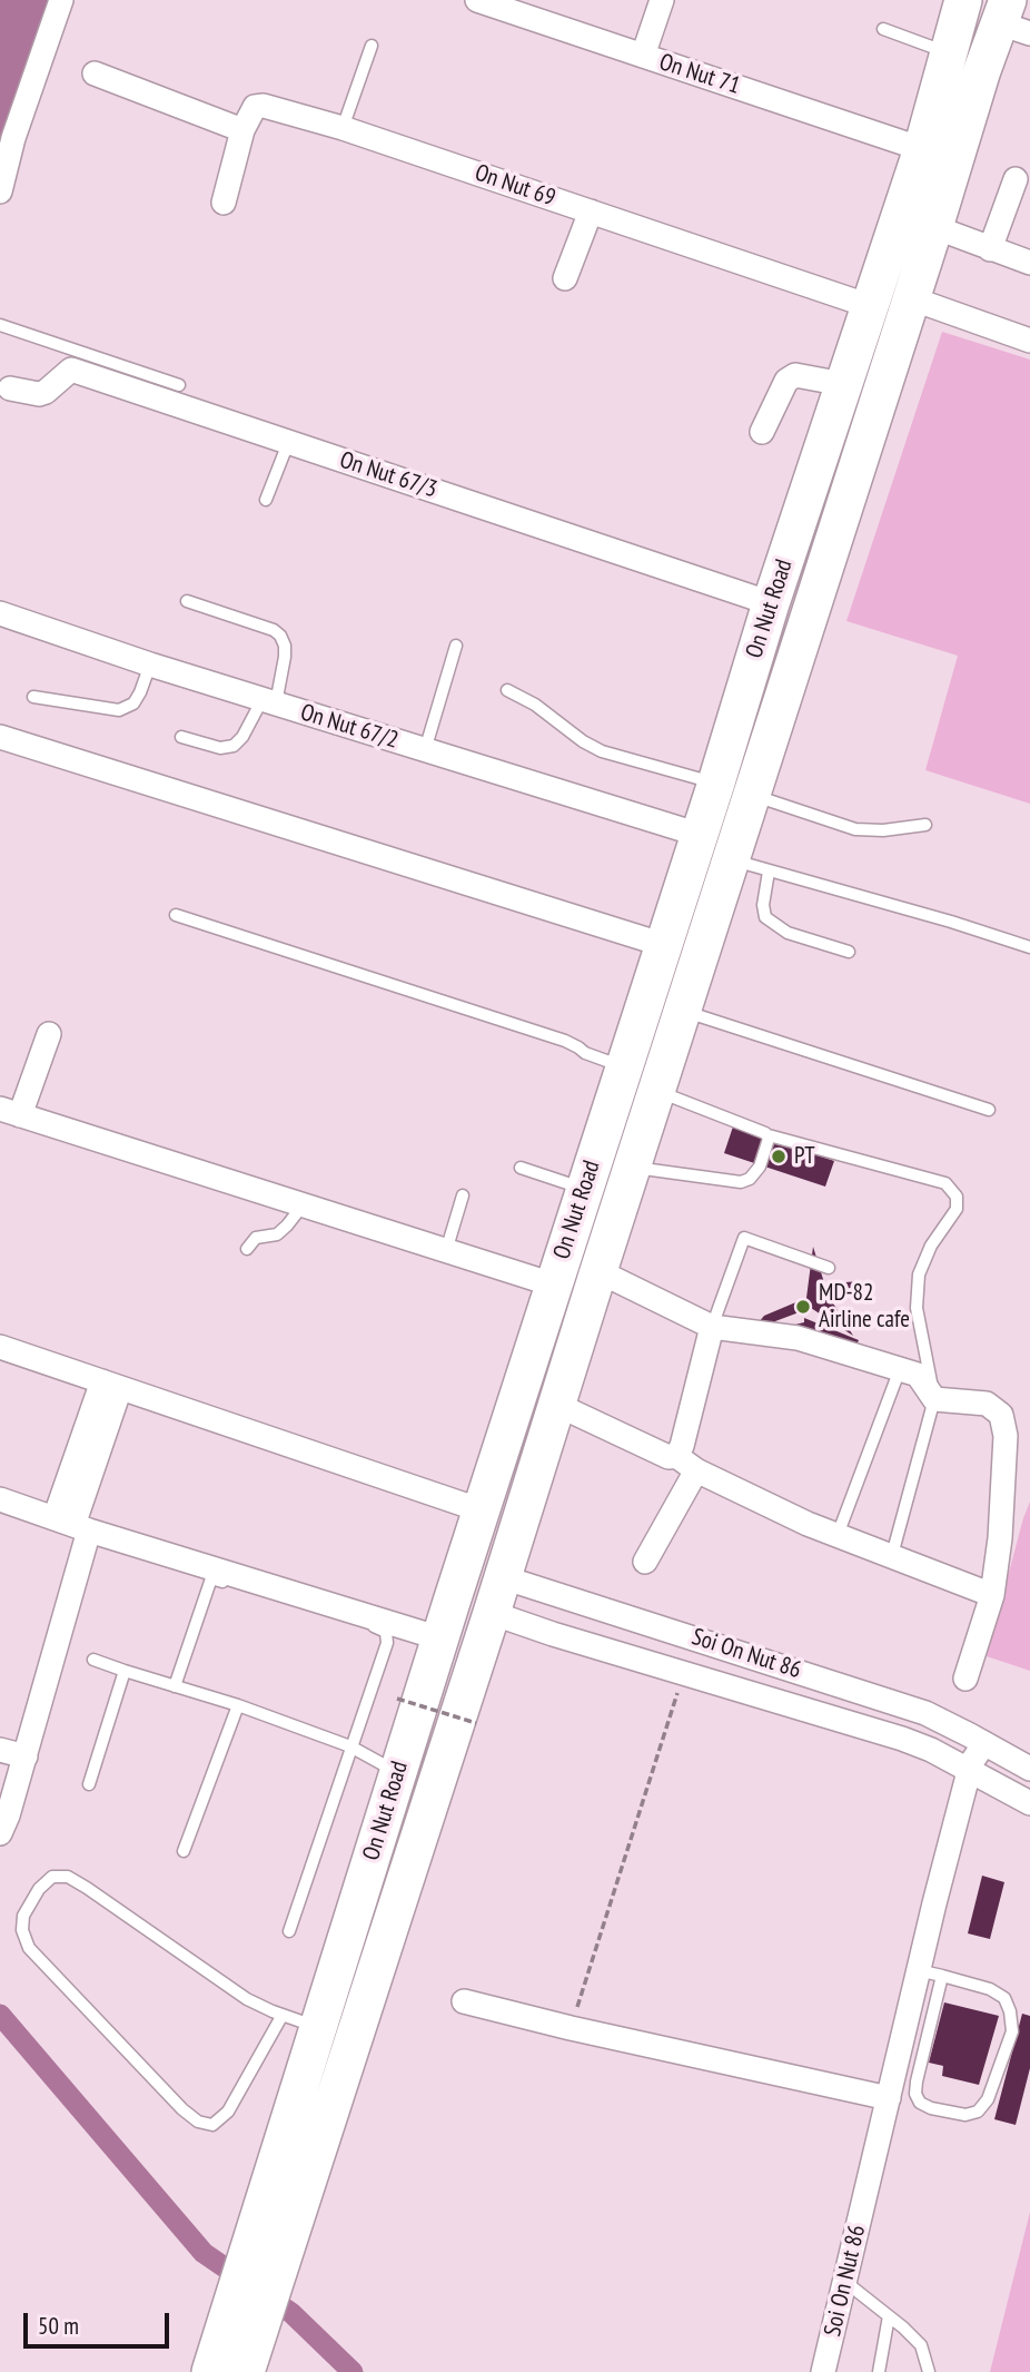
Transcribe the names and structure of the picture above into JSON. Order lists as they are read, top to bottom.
{
  "streets": {
    "main road": ["On Nut Road"],
    "street": [
      "On Nut 71",
      "On Nut 69",
      "On Nut 67/3",
      "On Nut 67/2",
      "Soi On Nut 86"
    ]
  },
  "crossings": [
    ["On Nut 71", "On Nut Road"],
    ["On Nut 69", "On Nut Road"],
    ["On Nut 67/3", "On Nut Road"],
    ["On Nut Road", "On Nut 67/2"],
    ["On Nut Road", "Soi On Nut 86"]
  ],
  "places": ["PT", "MD-82 Airline cafe"],
  "scale_bar": "50 m"
}
